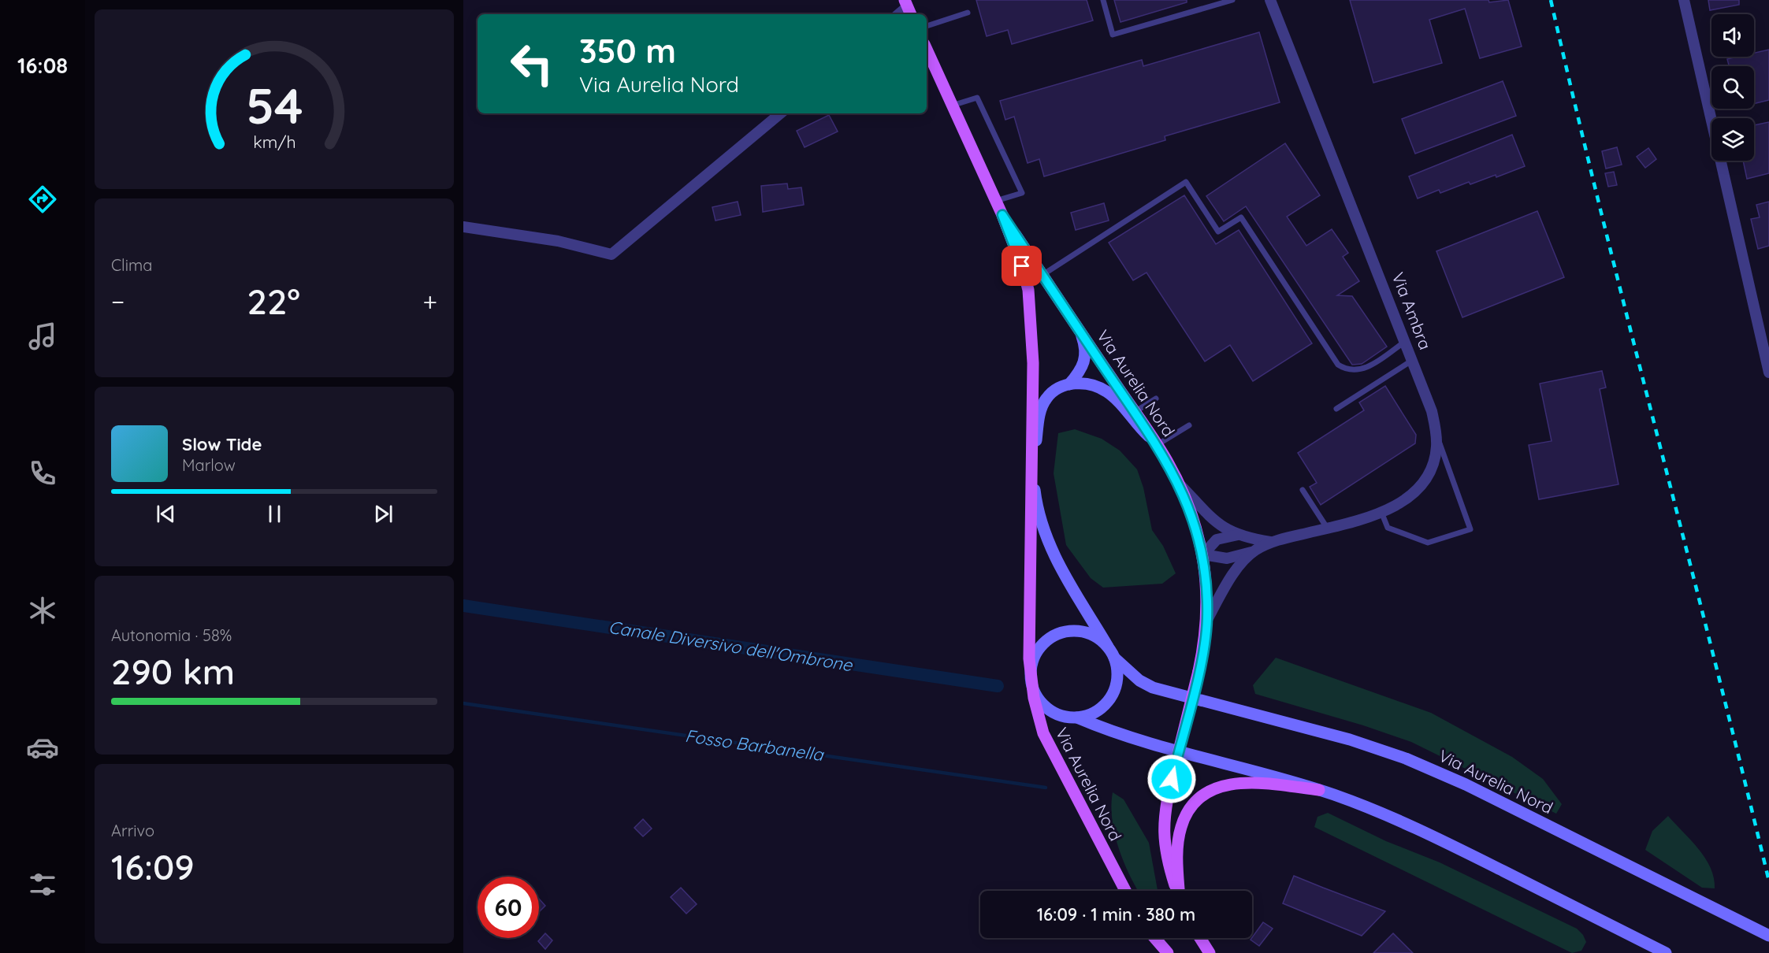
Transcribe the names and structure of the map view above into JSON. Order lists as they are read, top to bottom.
{
  "streets": {
    "main road": ["Via Aurelia Nord"],
    "street": ["Via Ambra"]
  },
  "water": ["Canale Diversivo dell'Ombrone", "Fosso Barbanella"],
  "page": {
    "tabs": "16:08",
    "turn": ["350 m", "Via Aurelia Nord"],
    "tile": [
      "Clima",
      ["Autonomia · 58%", "290 km"],
      ["Arrivo", "16:09"]
    ],
    "heat": ["−", "22°", "+"],
    "song": ["Slow Tide", "Marlow"],
    "limit": "60",
    "trip": "16:09 · 1 min · 380 m",
    "gauge": ["54", "km/h"]
  }
}
